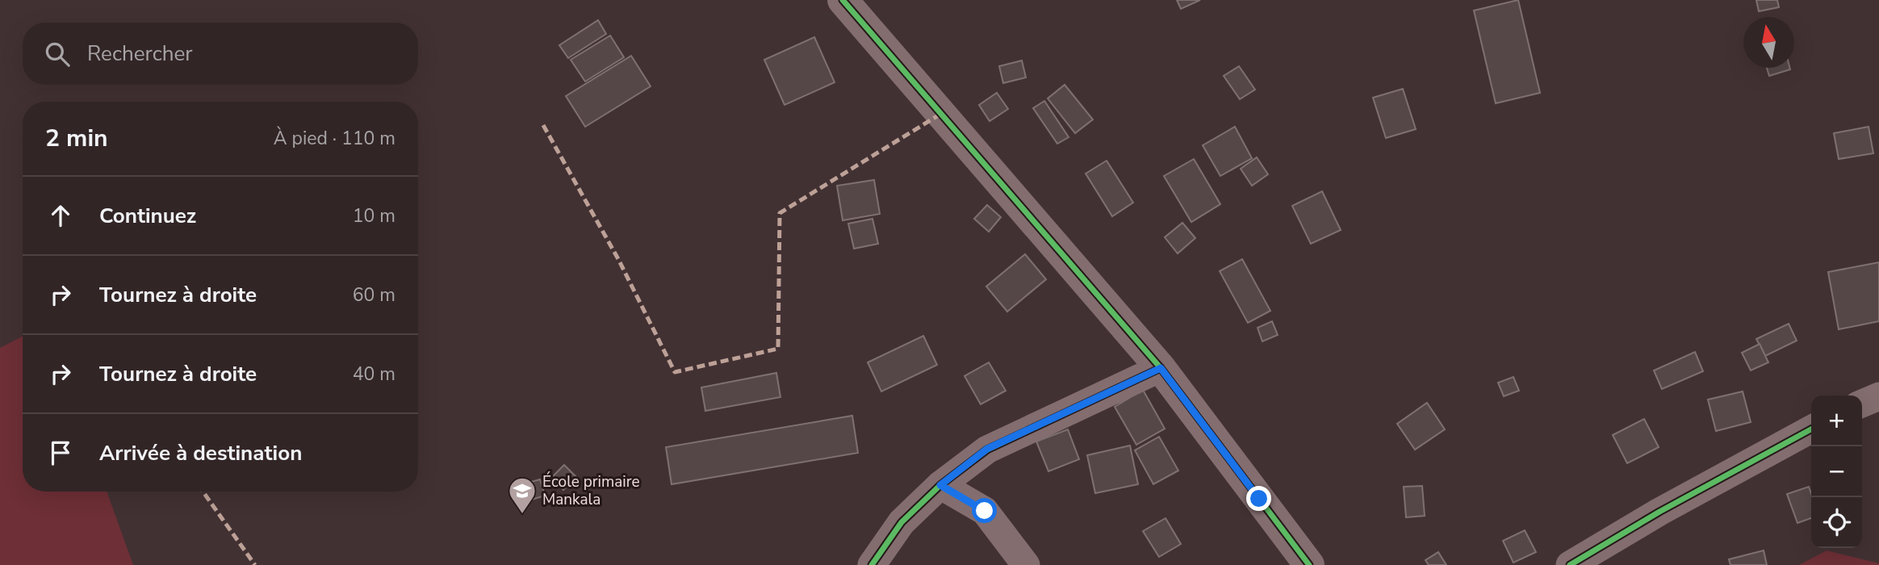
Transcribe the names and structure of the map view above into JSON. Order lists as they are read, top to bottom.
{
  "places": {
    "school or university": ["École primaire Mankala"]
  },
  "north": "top",
  "page": {
    "search": "Rechercher",
    "heading": ["2 min", "À pied · 110 m"],
    "list": [
      ["Continuez", "10 m"],
      ["Tournez à droite", "60 m"],
      ["Tournez à droite", "40 m"],
      "Arrivée à destination"
    ],
    "map_buttons": ["+", "−"]
  }
}
